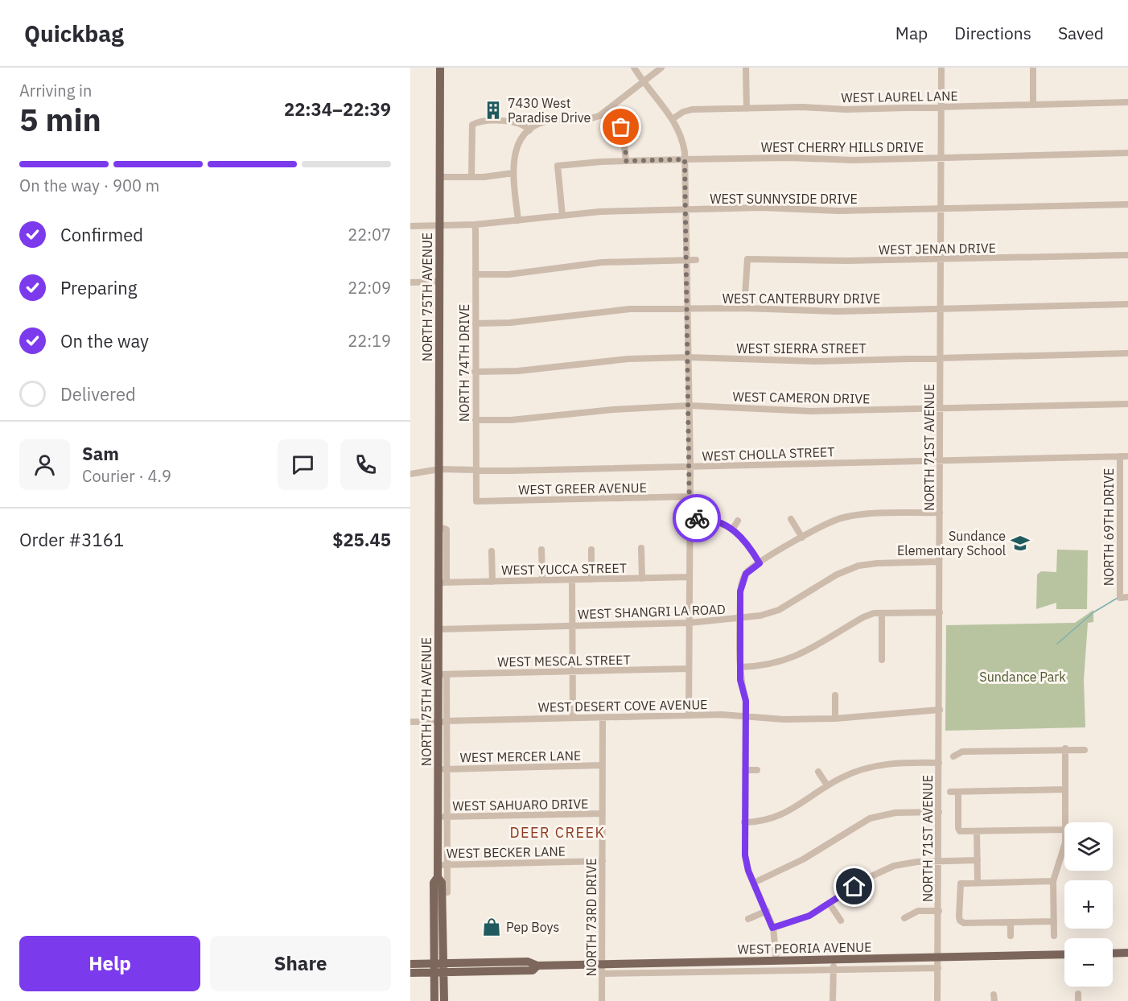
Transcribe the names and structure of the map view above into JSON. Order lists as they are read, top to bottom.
{
  "streets": {
    "main road": ["NORTH 75TH AVENUE", "WEST PEORIA AVENUE"],
    "street": [
      "WEST LAUREL LANE",
      "WEST CHERRY HILLS DRIVE",
      "WEST SUNNYSIDE DRIVE",
      "WEST JENAN DRIVE",
      "WEST CANTERBURY DRIVE",
      "WEST SIERRA STREET",
      "NORTH 74TH DRIVE",
      "WEST CAMERON DRIVE",
      "NORTH 71ST AVENUE",
      "WEST CHOLLA STREET",
      "WEST GREER AVENUE",
      "NORTH 69TH DRIVE",
      "WEST YUCCA STREET",
      "WEST SHANGRI LA ROAD",
      "WEST MESCAL STREET",
      "WEST DESERT COVE AVENUE",
      "WEST MERCER LANE",
      "WEST SAHUARO DRIVE",
      "WEST BECKER LANE",
      "NORTH 73RD DRIVE"
    ]
  },
  "crossings": [
    ["WEST LAUREL LANE", "NORTH 71ST AVENUE"],
    ["WEST CHERRY HILLS DRIVE", "WEST SUNNYSIDE DRIVE"],
    ["WEST CHERRY HILLS DRIVE", "NORTH 71ST AVENUE"],
    ["WEST SUNNYSIDE DRIVE", "NORTH 75TH AVENUE"],
    ["WEST SUNNYSIDE DRIVE", "NORTH 74TH DRIVE"],
    ["WEST SUNNYSIDE DRIVE", "NORTH 71ST AVENUE"],
    ["WEST JENAN DRIVE", "WEST CANTERBURY DRIVE"],
    ["WEST JENAN DRIVE", "NORTH 71ST AVENUE"],
    ["NORTH 75TH AVENUE", "WEST CHOLLA STREET"],
    ["NORTH 75TH AVENUE", "WEST YUCCA STREET"],
    ["NORTH 75TH AVENUE", "WEST SHANGRI LA ROAD"],
    ["NORTH 75TH AVENUE", "WEST MESCAL STREET"],
    ["NORTH 75TH AVENUE", "WEST DESERT COVE AVENUE"],
    ["NORTH 75TH AVENUE", "WEST MERCER LANE"],
    ["NORTH 75TH AVENUE", "WEST SAHUARO DRIVE"],
    ["NORTH 75TH AVENUE", "WEST BECKER LANE"],
    ["NORTH 75TH AVENUE", "WEST PEORIA AVENUE"],
    ["WEST CANTERBURY DRIVE", "NORTH 74TH DRIVE"],
    ["WEST CANTERBURY DRIVE", "NORTH 71ST AVENUE"],
    ["WEST SIERRA STREET", "NORTH 74TH DRIVE"],
    ["WEST SIERRA STREET", "NORTH 71ST AVENUE"],
    ["NORTH 74TH DRIVE", "WEST CAMERON DRIVE"],
    ["NORTH 74TH DRIVE", "WEST CHOLLA STREET"],
    ["NORTH 74TH DRIVE", "WEST GREER AVENUE"],
    ["WEST CAMERON DRIVE", "NORTH 71ST AVENUE"],
    ["NORTH 71ST AVENUE", "WEST CHOLLA STREET"],
    ["NORTH 71ST AVENUE", "WEST SHANGRI LA ROAD"],
    ["NORTH 71ST AVENUE", "WEST DESERT COVE AVENUE"],
    ["NORTH 71ST AVENUE", "WEST PEORIA AVENUE"],
    ["WEST CHOLLA STREET", "NORTH 69TH DRIVE"],
    ["WEST DESERT COVE AVENUE", "NORTH 73RD DRIVE"],
    ["WEST MERCER LANE", "NORTH 73RD DRIVE"],
    ["WEST SAHUARO DRIVE", "NORTH 73RD DRIVE"],
    ["WEST BECKER LANE", "NORTH 73RD DRIVE"],
    ["NORTH 73RD DRIVE", "WEST PEORIA AVENUE"]
  ],
  "districts": ["DEER CREEK"],
  "parks": ["Sundance Park"],
  "places": {
    "building": ["7430 West Paradise Drive"],
    "school or university": ["Sundance Elementary School"],
    "shop": ["Pep Boys"]
  },
  "page": {
    "header": "Quickbag",
    "nav": ["Map", "Directions", "Saved"],
    "heading": ["5 min", "Arriving in", "22:34–22:39"],
    "panel": [
      "Sam",
      "Courier · 4.9",
      "Order #3161",
      "$25.45"
    ],
    "bar": "On the way · 900 m",
    "list": [
      ["Confirmed", "22:07"],
      ["Preparing", "22:09"],
      ["On the way", "22:19"],
      "Delivered"
    ],
    "map_buttons": ["+", "−"],
    "buttons": ["Help", "Share"]
  }
}
